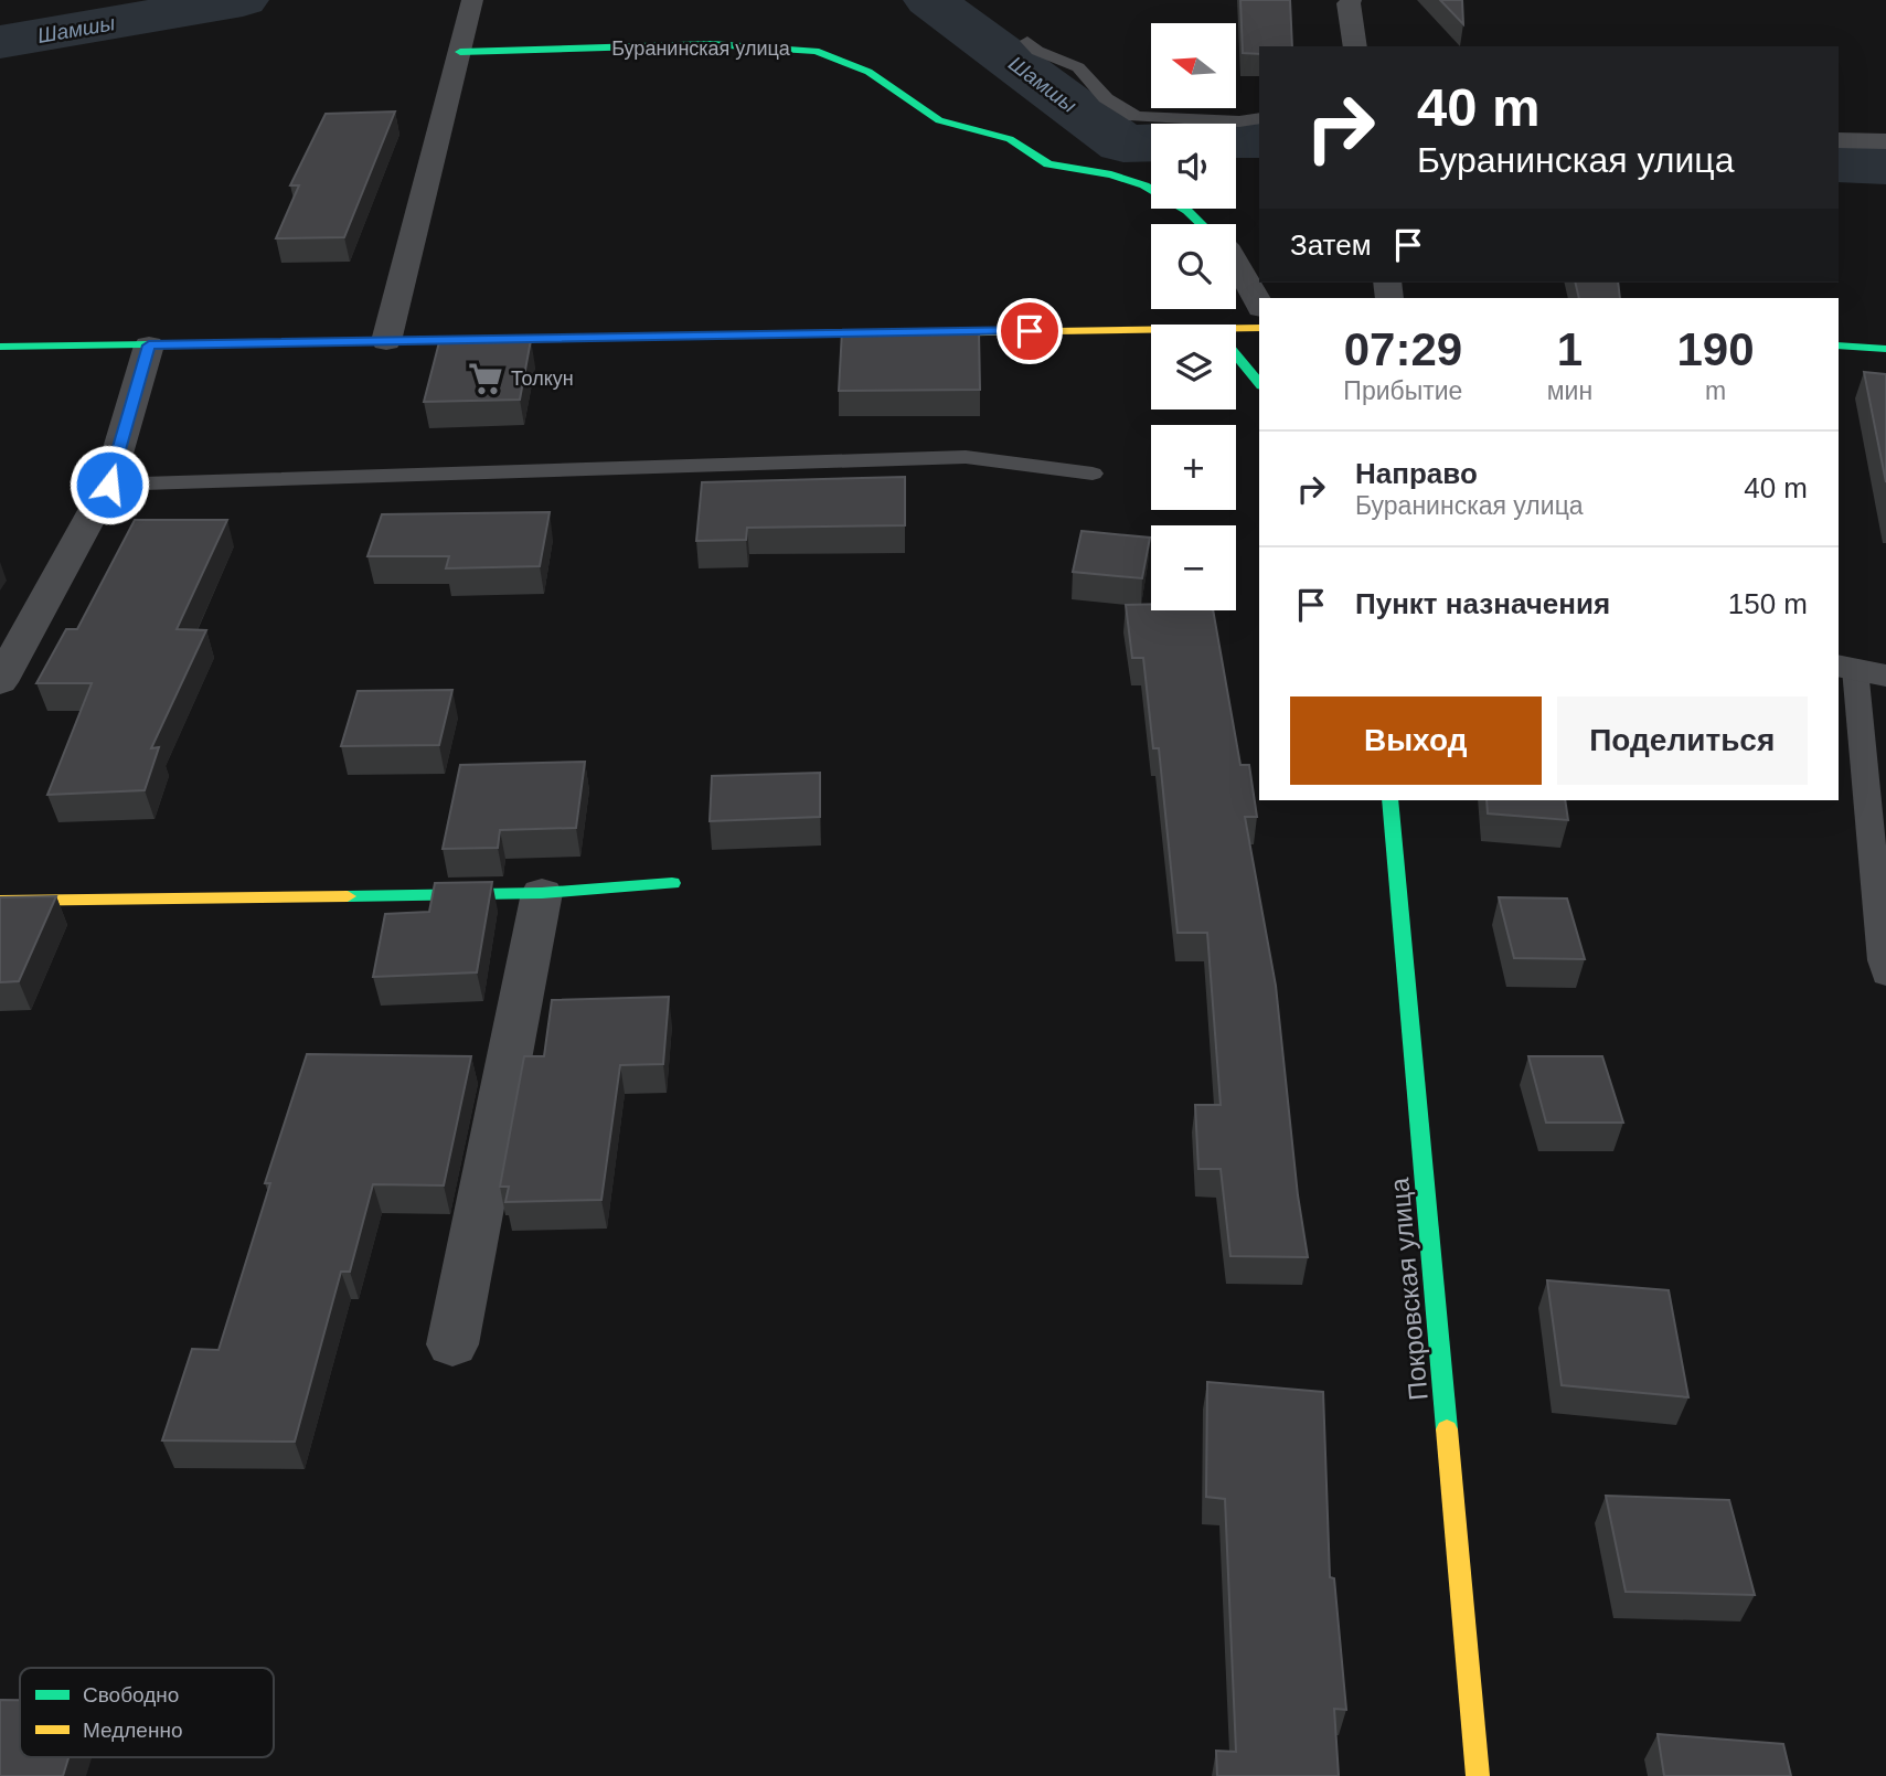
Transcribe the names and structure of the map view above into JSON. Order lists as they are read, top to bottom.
{
  "streets": {
    "street": ["Буранинская улица", "Покровская улица"]
  },
  "water": ["Шамшы"],
  "places": {
    "supermarket": ["Толкун"]
  },
  "legend": ["Свободно", "Медленно"],
  "north": "left",
  "page": {
    "map_buttons": ["+", "−"],
    "turn": ["40 m", "Буранинская улица"],
    "then": "Затем",
    "eta": [
      "07:29",
      "Прибытие",
      "1",
      "мин",
      "190",
      "m"
    ],
    "list": [
      {
        "name": "Направо",
        "note": "Буранинская улица",
        "value": "40 m"
      },
      {
        "name": "Пункт назначения",
        "value": "150 m"
      }
    ],
    "buttons": ["Выход", "Поделиться"]
  }
}
